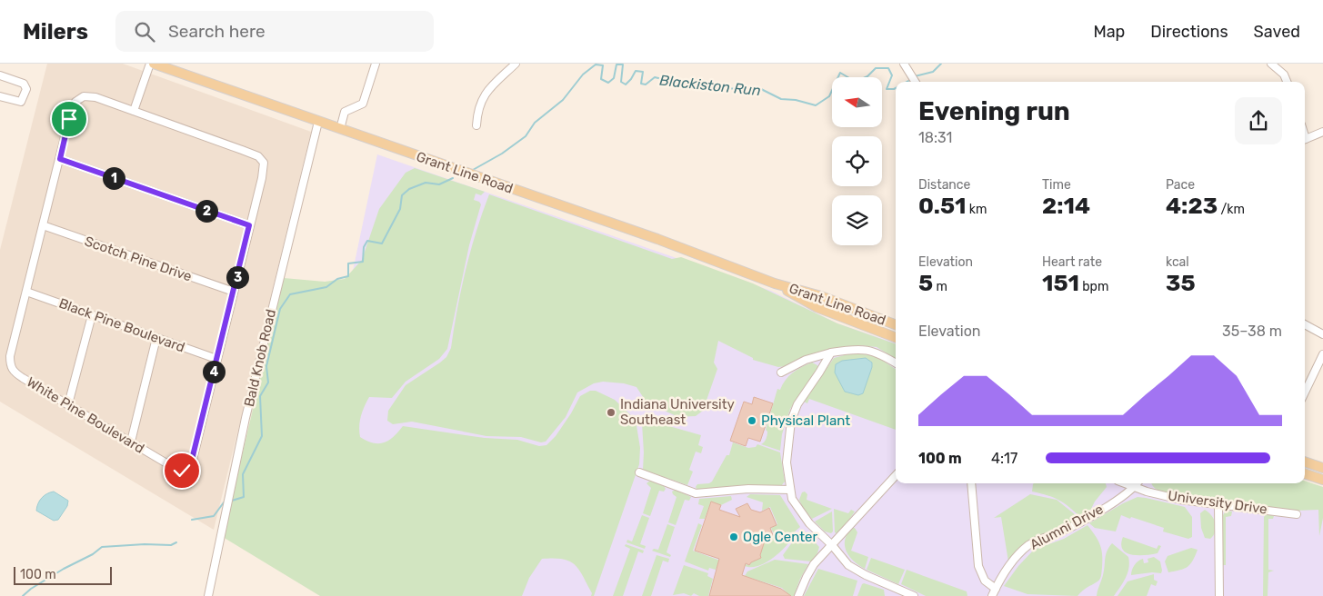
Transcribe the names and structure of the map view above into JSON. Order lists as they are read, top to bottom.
{
  "streets": {
    "main road": ["Grant Line Road"],
    "street": [
      "Scotch Pine Drive",
      "Black Pine Boulevard",
      "Bald Knob Road",
      "White Pine Boulevard",
      "University Drive",
      "Alumni Drive"
    ]
  },
  "crossings": [
    ["Grant Line Road", "Bald Knob Road"],
    ["Scotch Pine Drive", "White Pine Boulevard"],
    ["Black Pine Boulevard", "White Pine Boulevard"],
    ["University Drive", "Alumni Drive"]
  ],
  "water": ["Blackiston Run"],
  "places": ["Indiana University Southeast", "Physical Plant", "Ogle Center"],
  "scale_bar": "100 m",
  "north": "left",
  "page": {
    "header": "Milers",
    "search": "Search here",
    "nav": ["Map", "Directions", "Saved"],
    "heading": ["Evening run", "18:31"],
    "stats": [
      ["Distance", "0.51 km"],
      ["Time", "2:14"],
      ["Pace", "4:23 /km"],
      ["Elevation", "5 m"],
      ["Heart rate", "151 bpm"],
      ["kcal", "35"]
    ],
    "pins": [
      "1",
      "2",
      "3",
      "4"
    ],
    "chart": ["Elevation", "35–38 m"],
    "list": [
      {
        "name": "100 m",
        "note": "4:17"
      }
    ],
    "scale": "100 m"
  }
}
